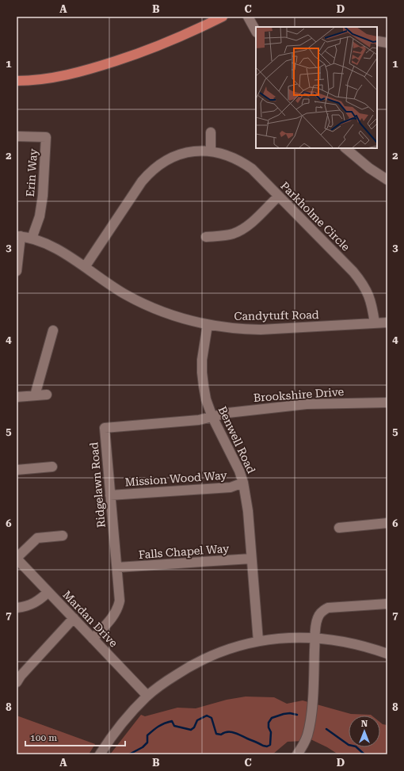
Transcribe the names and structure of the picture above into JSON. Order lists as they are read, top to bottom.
{
  "streets": {
    "street": [
      "Erin Way",
      "Parkholme Circle",
      "Candytuft Road",
      "Brookshire Drive",
      "Benwell Road",
      "Mission Wood Way",
      "Ridgelawn Road",
      "Falls Chapel Way",
      "Mardan Drive"
    ]
  },
  "crossings": [
    ["Erin Way", "Candytuft Road"],
    ["Parkholme Circle", "Candytuft Road"],
    ["Candytuft Road", "Benwell Road"],
    ["Brookshire Drive", "Benwell Road"],
    ["Brookshire Drive", "Ridgelawn Road"],
    ["Benwell Road", "Mission Wood Way"],
    ["Benwell Road", "Ridgelawn Road"],
    ["Benwell Road", "Falls Chapel Way"],
    ["Mission Wood Way", "Ridgelawn Road"],
    ["Ridgelawn Road", "Falls Chapel Way"],
    ["Ridgelawn Road", "Mardan Drive"]
  ],
  "scale_bar": "100 m",
  "north": "top",
  "grid": {
    "columns": [
      "A",
      "B",
      "C",
      "D"
    ],
    "rows": [
      "1",
      "2",
      "3",
      "4",
      "5",
      "6",
      "7",
      "8"
    ]
  }
}
